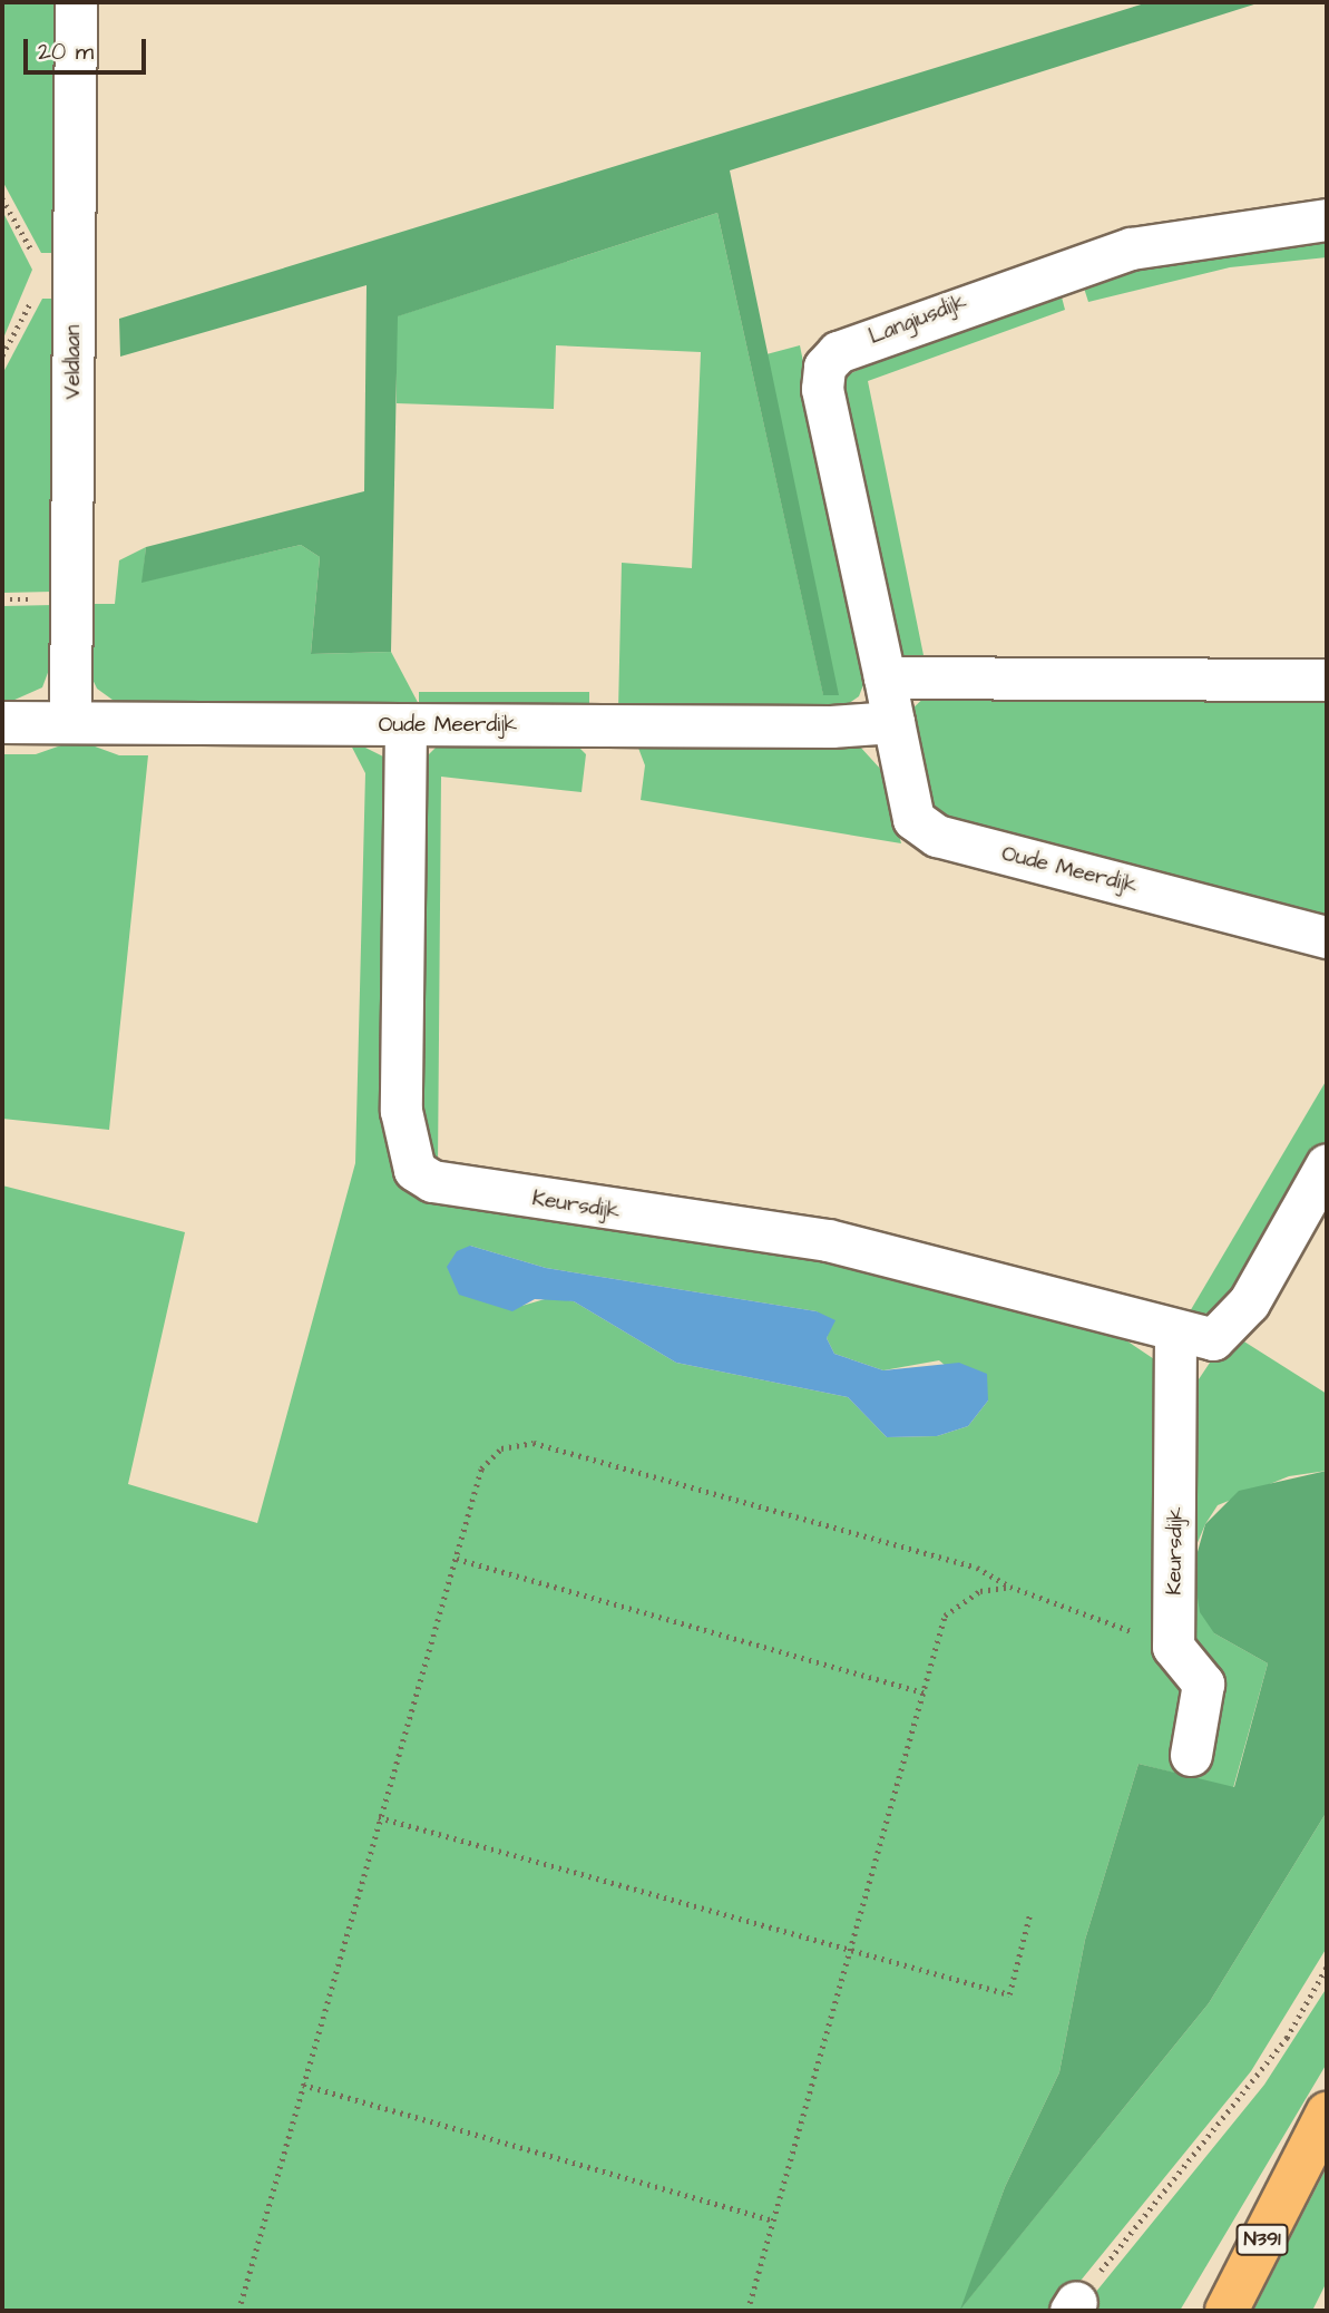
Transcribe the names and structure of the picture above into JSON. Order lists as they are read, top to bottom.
{
  "streets": {
    "main road": ["N391"],
    "street": [
      "Langiusdijk",
      "Veldlaan",
      "Oude Meerdijk",
      "Keursdijk"
    ]
  },
  "crossings": [
    ["Langiusdijk", "Oude Meerdijk"],
    ["Veldlaan", "Oude Meerdijk"],
    ["Oude Meerdijk", "Keursdijk"]
  ],
  "scale_bar": "20 m"
}
